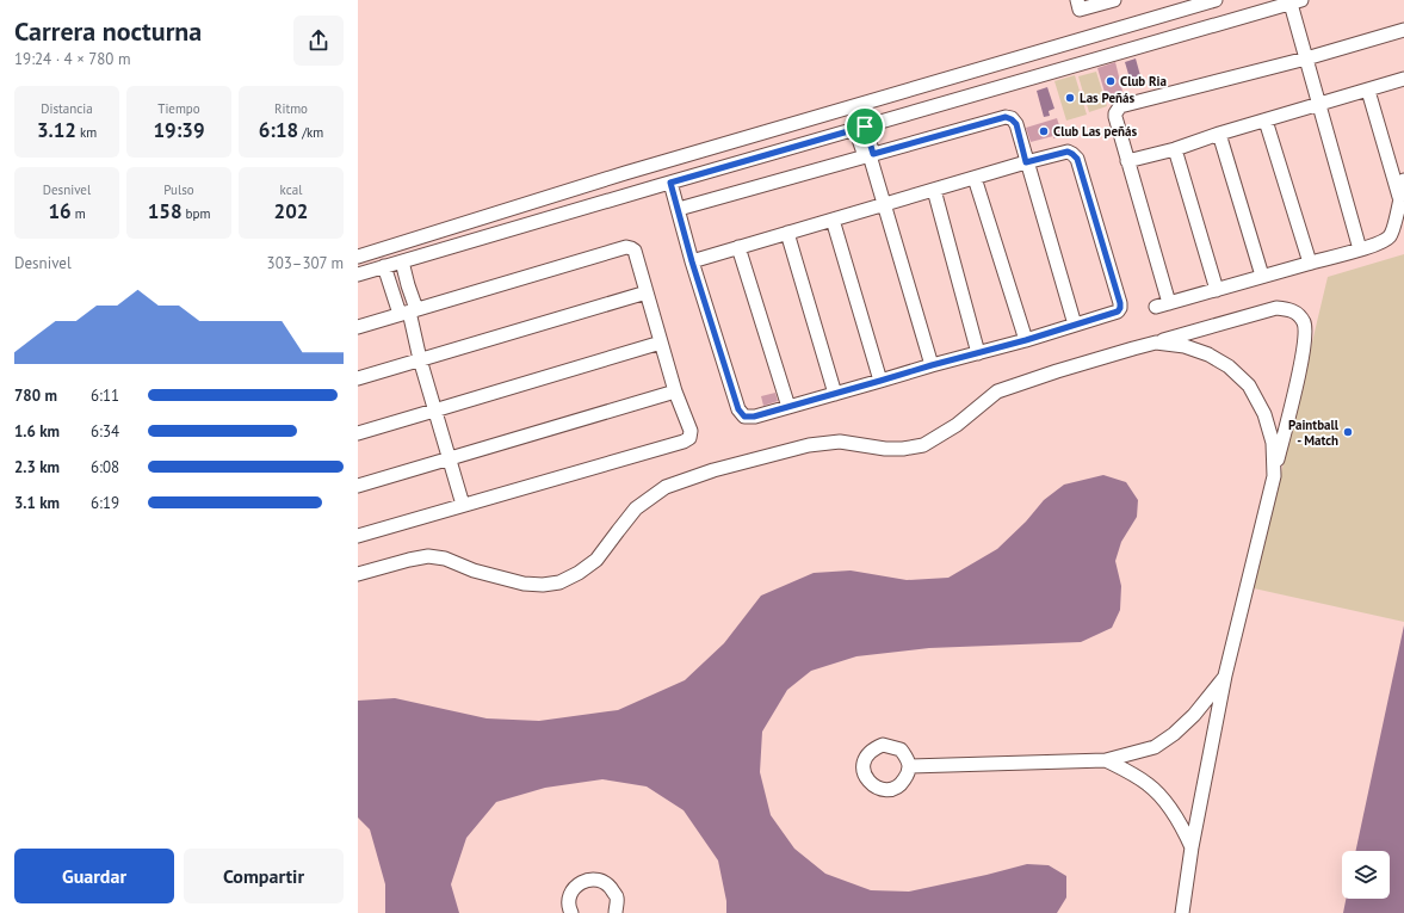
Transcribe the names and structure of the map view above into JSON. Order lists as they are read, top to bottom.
{
  "places": [
    "Club Ria",
    "Las Peñás",
    "Club Las peñás",
    "Paintball - Match"
  ],
  "page": {
    "heading": ["Carrera nocturna", "19:24 · 4 × 780 m"],
    "stats": [
      ["Distancia", "3.12 km"],
      ["Tiempo", "19:39"],
      ["Ritmo", "6:18 /km"],
      ["Desnivel", "16 m"],
      ["Pulso", "158 bpm"],
      ["kcal", "202"]
    ],
    "chart": ["Desnivel", "303–307 m"],
    "list": [
      {
        "name": "780 m",
        "note": "6:11"
      },
      {
        "name": "1.6 km",
        "note": "6:34"
      },
      {
        "name": "2.3 km",
        "note": "6:08"
      },
      {
        "name": "3.1 km",
        "note": "6:19"
      }
    ],
    "buttons": ["Guardar", "Compartir"]
  }
}
